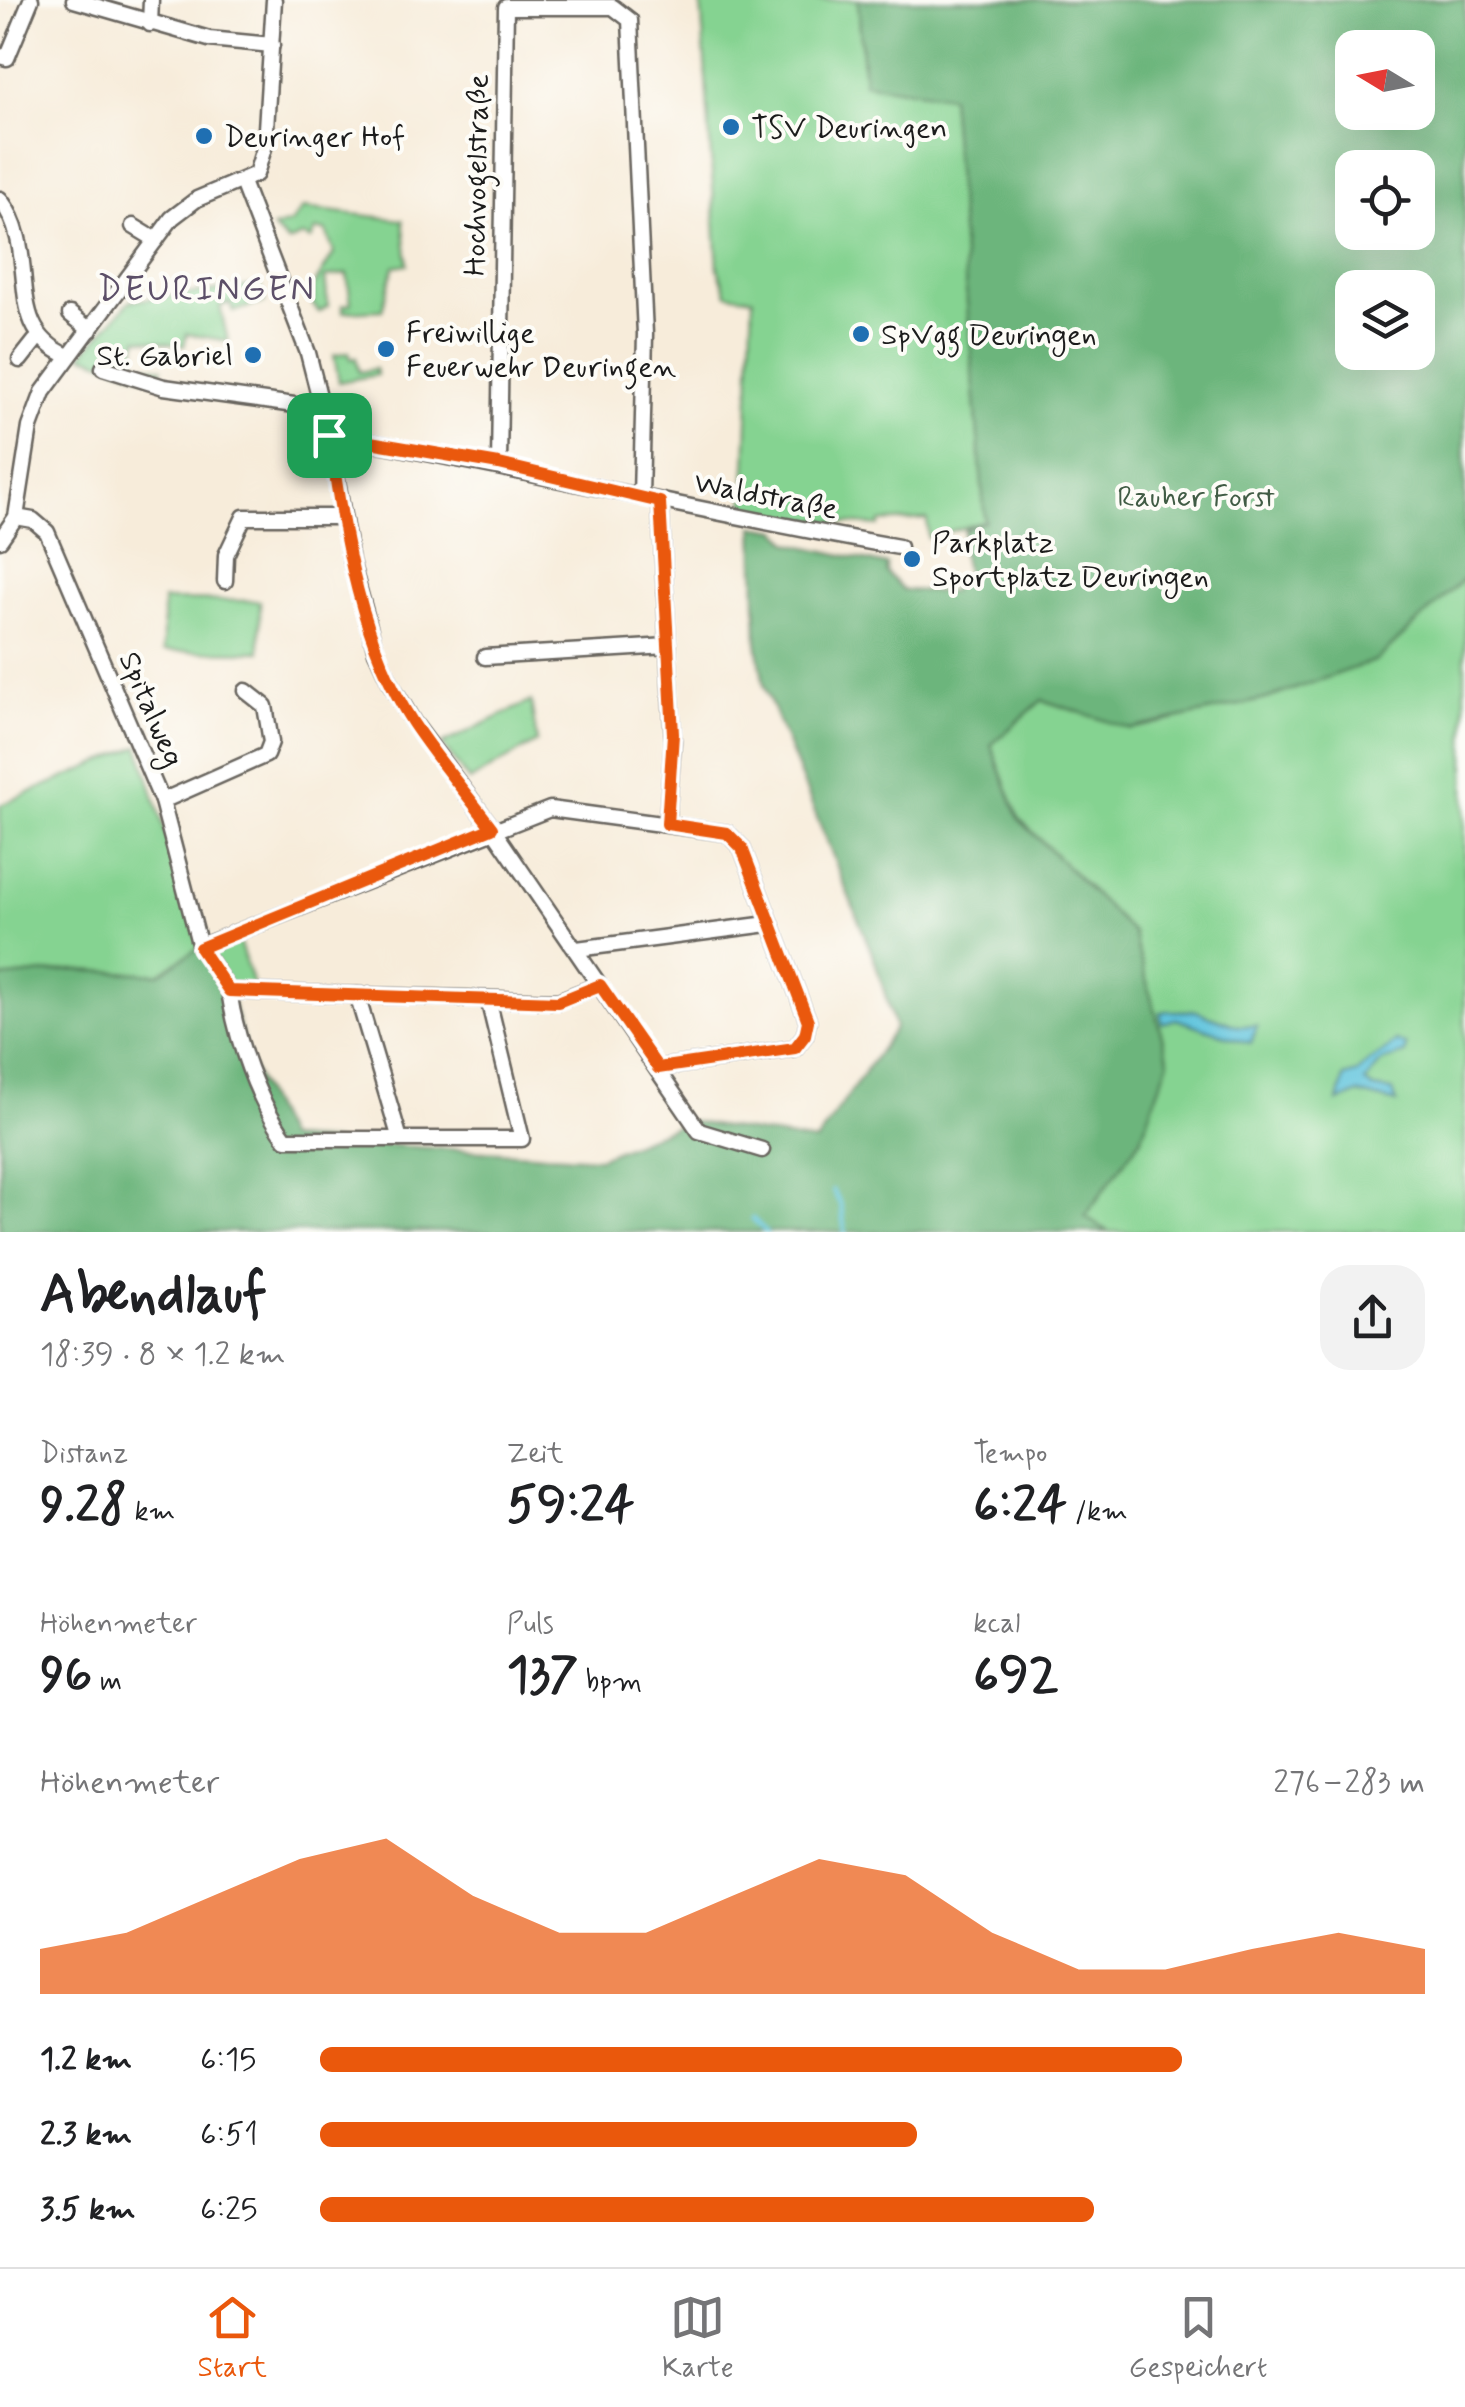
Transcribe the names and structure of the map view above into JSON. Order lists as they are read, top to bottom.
{
  "streets": {
    "street": ["Hochvogelstraße", "Waldstraße", "Spitalweg"]
  },
  "crossings": [
    ["Hochvogelstraße", "Waldstraße"]
  ],
  "districts": ["DEURINGEN"],
  "parks": ["Rauher Forst"],
  "places": [
    "TSV Deuringen",
    "Deuringer Hof",
    "SpVgg Deuringen",
    "Freiwillige Feuerwehr Deuringen",
    "St. Gabriel",
    "Parkplatz Sportplatz Deuringen"
  ],
  "north": "left",
  "page": {
    "heading": ["Abendlauf", "18:39 · 8 × 1.2 km"],
    "stats": [
      ["Distanz", "9.28 km"],
      ["Zeit", "59:24"],
      ["Tempo", "6:24 /km"],
      ["Höhenmeter", "96 m"],
      ["Puls", "137 bpm"],
      ["kcal", "692"]
    ],
    "chart": ["Höhenmeter", "276–283 m"],
    "list": [
      {
        "name": "1.2 km",
        "note": "6:15"
      },
      {
        "name": "2.3 km",
        "note": "6:51"
      },
      {
        "name": "3.5 km",
        "note": "6:25"
      }
    ],
    "tabs": ["Start", "Karte", "Gespeichert"]
  }
}
